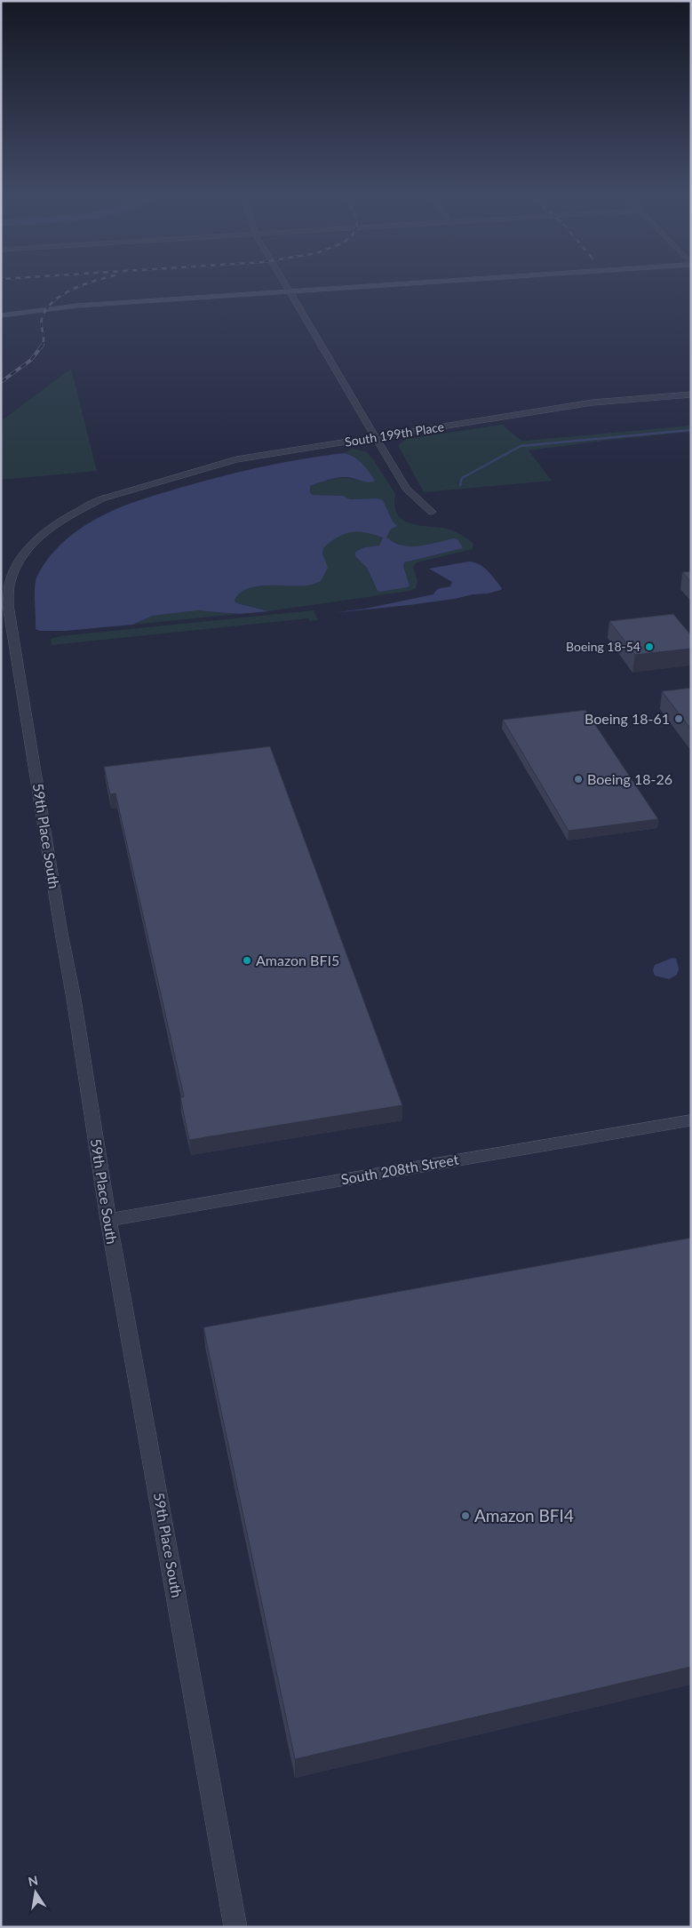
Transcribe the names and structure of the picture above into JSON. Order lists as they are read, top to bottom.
{
  "streets": {
    "street": ["South 199th Place", "59th Place South", "South 208th Street"]
  },
  "crossings": [
    ["South 199th Place", "59th Place South"],
    ["59th Place South", "South 208th Street"]
  ],
  "places": [
    "Boeing 18-54",
    "Boeing 18-61",
    "Boeing 18-26",
    "Amazon BFI5",
    "Amazon BFI4"
  ],
  "north": "top"
}
